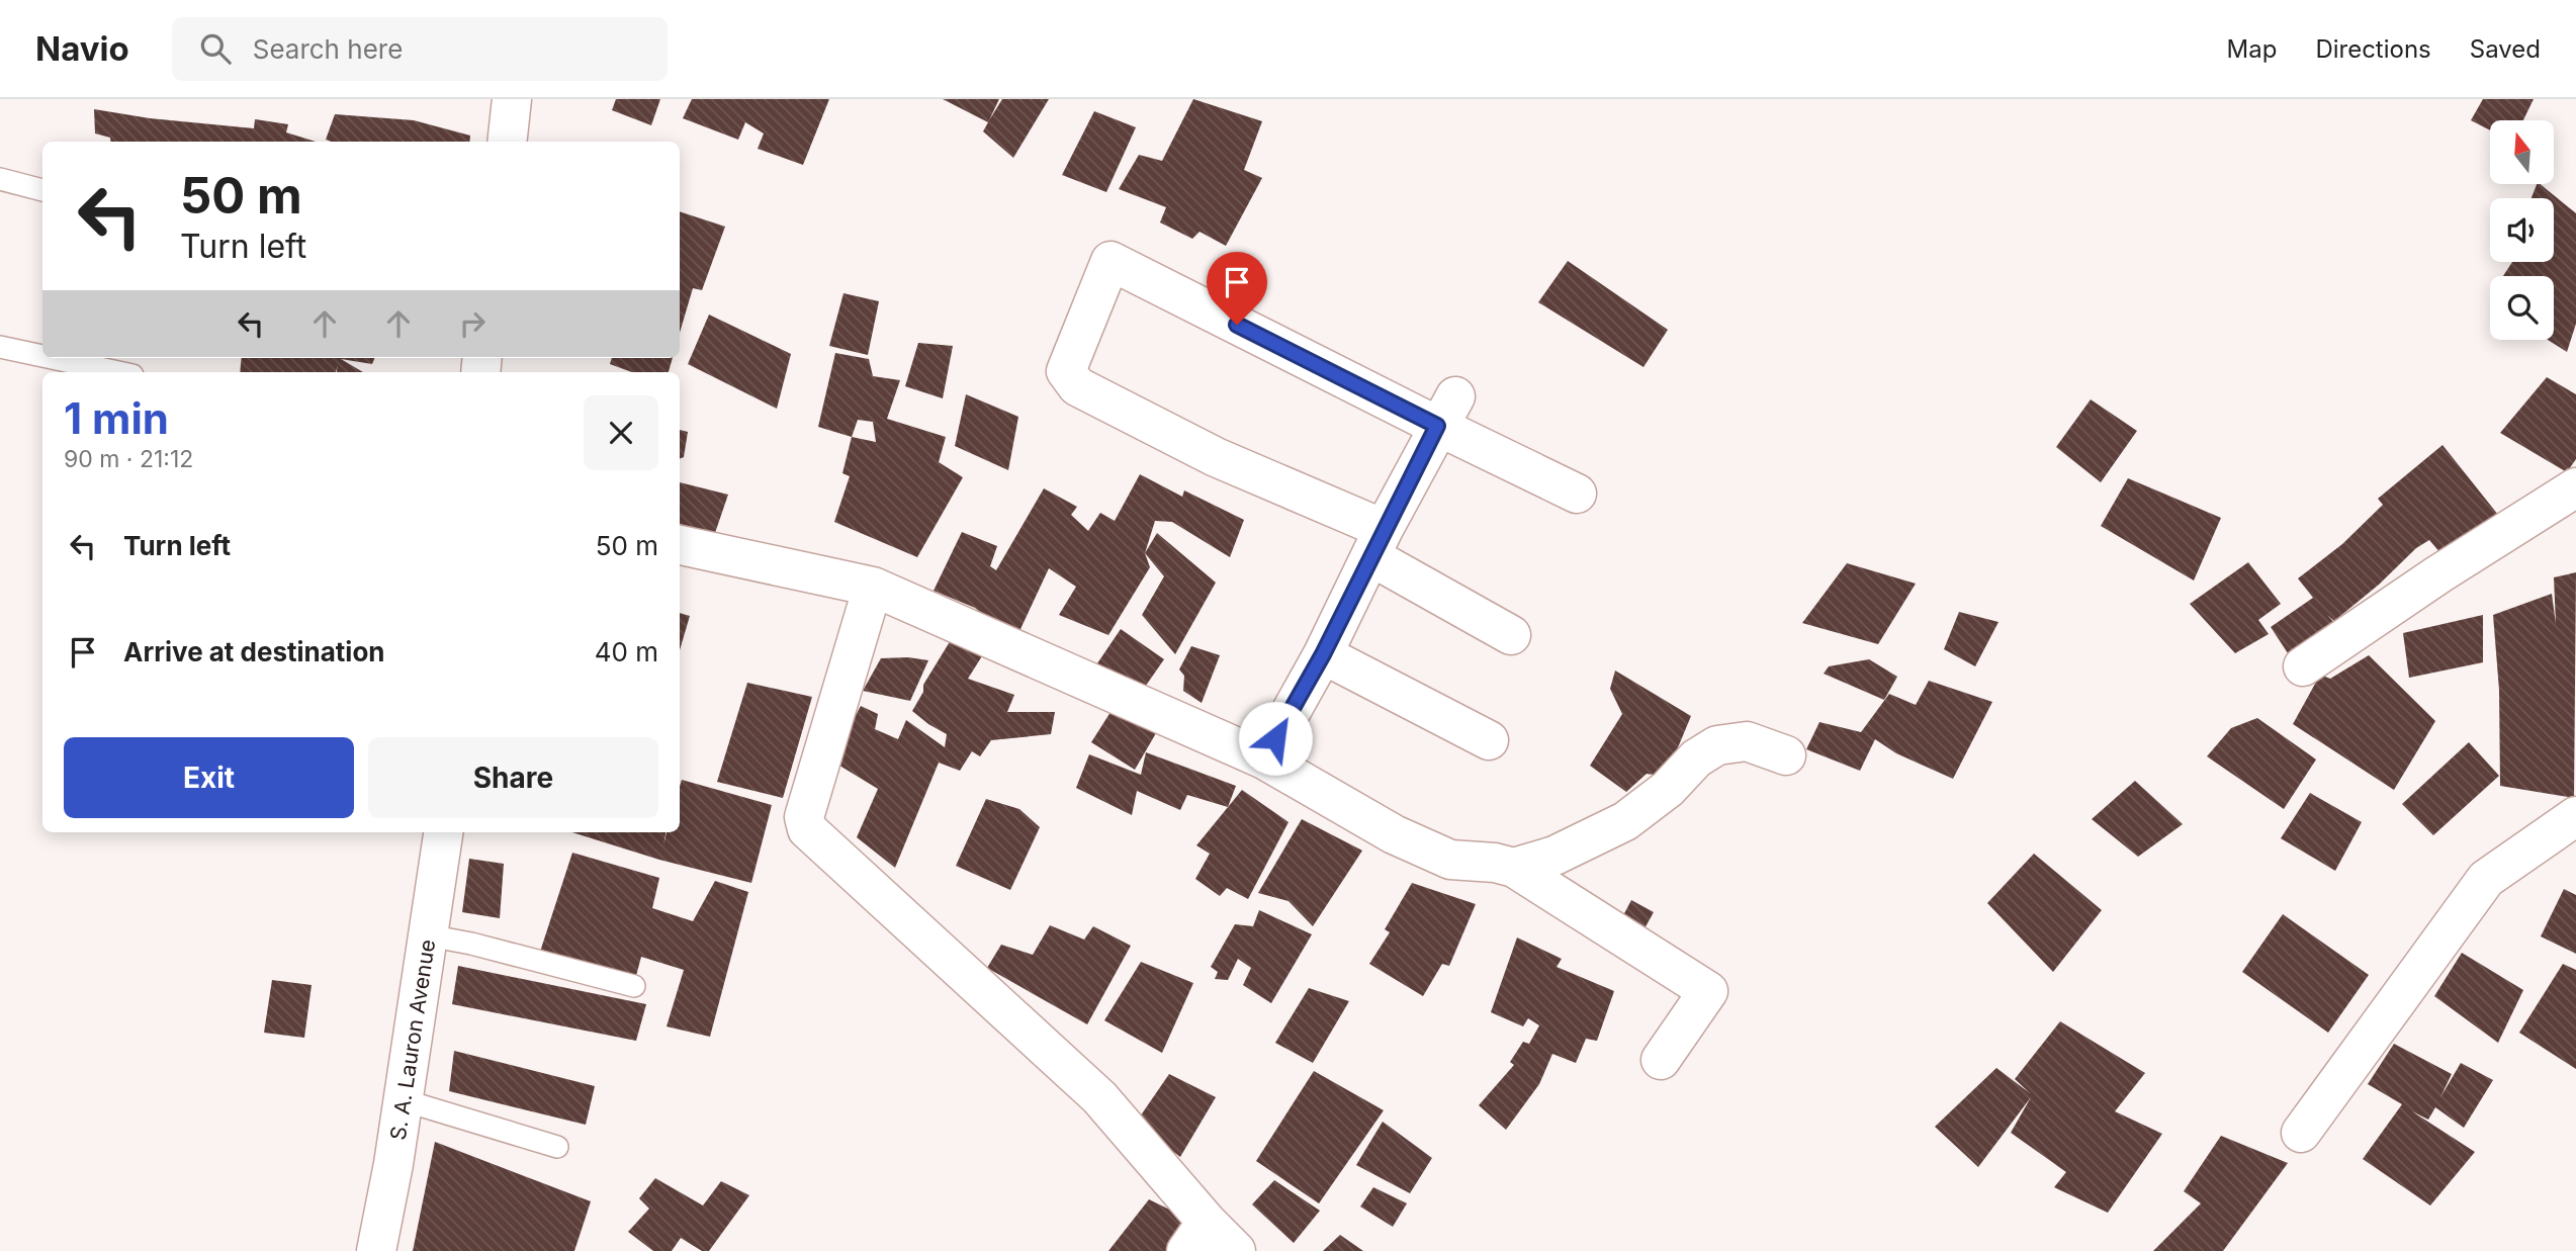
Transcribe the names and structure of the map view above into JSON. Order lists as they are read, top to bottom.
{
  "streets": {
    "main road": ["S. A. Lauron Avenue"]
  },
  "north": "top",
  "page": {
    "header": "Navio",
    "search": "Search here",
    "nav": ["Map", "Directions", "Saved"],
    "turn": ["50 m", "Turn left"],
    "heading": ["1 min", "90 m · 21:12"],
    "list": [
      {
        "name": "Turn left",
        "value": "50 m"
      },
      {
        "name": "Arrive at destination",
        "value": "40 m"
      }
    ],
    "buttons": ["Exit", "Share"]
  }
}
